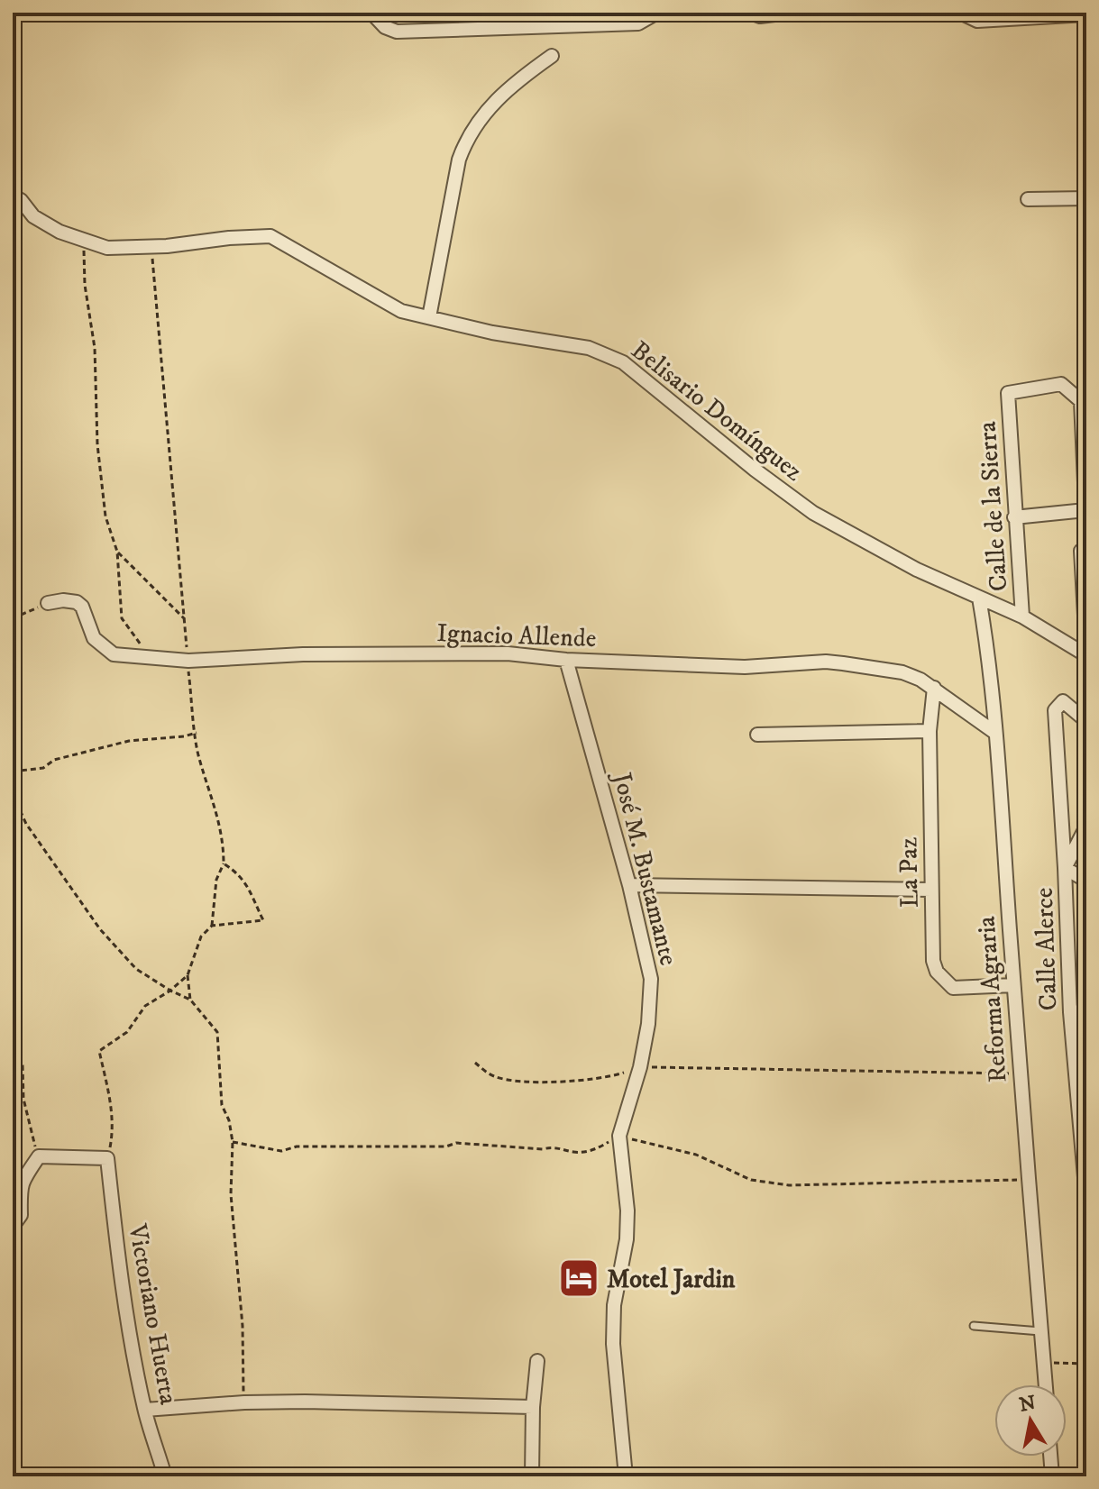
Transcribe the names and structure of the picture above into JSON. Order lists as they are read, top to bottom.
{
  "streets": {
    "street": [
      "Belisario Domínguez",
      "Calle de la Sierra",
      "Ignacio Allende",
      "José M. Bustamante",
      "La Paz",
      "Calle Alerce",
      "Reforma Agraria",
      "Victoriano Huerta"
    ]
  },
  "crossings": [
    ["Belisario Domínguez", "Calle de la Sierra"],
    ["Belisario Domínguez", "Reforma Agraria"],
    ["Ignacio Allende", "José M. Bustamante"],
    ["Ignacio Allende", "La Paz"],
    ["Ignacio Allende", "Reforma Agraria"],
    ["La Paz", "Reforma Agraria"]
  ],
  "places": {
    "hotel": ["Motel Jardin"]
  },
  "north": "top"
}
